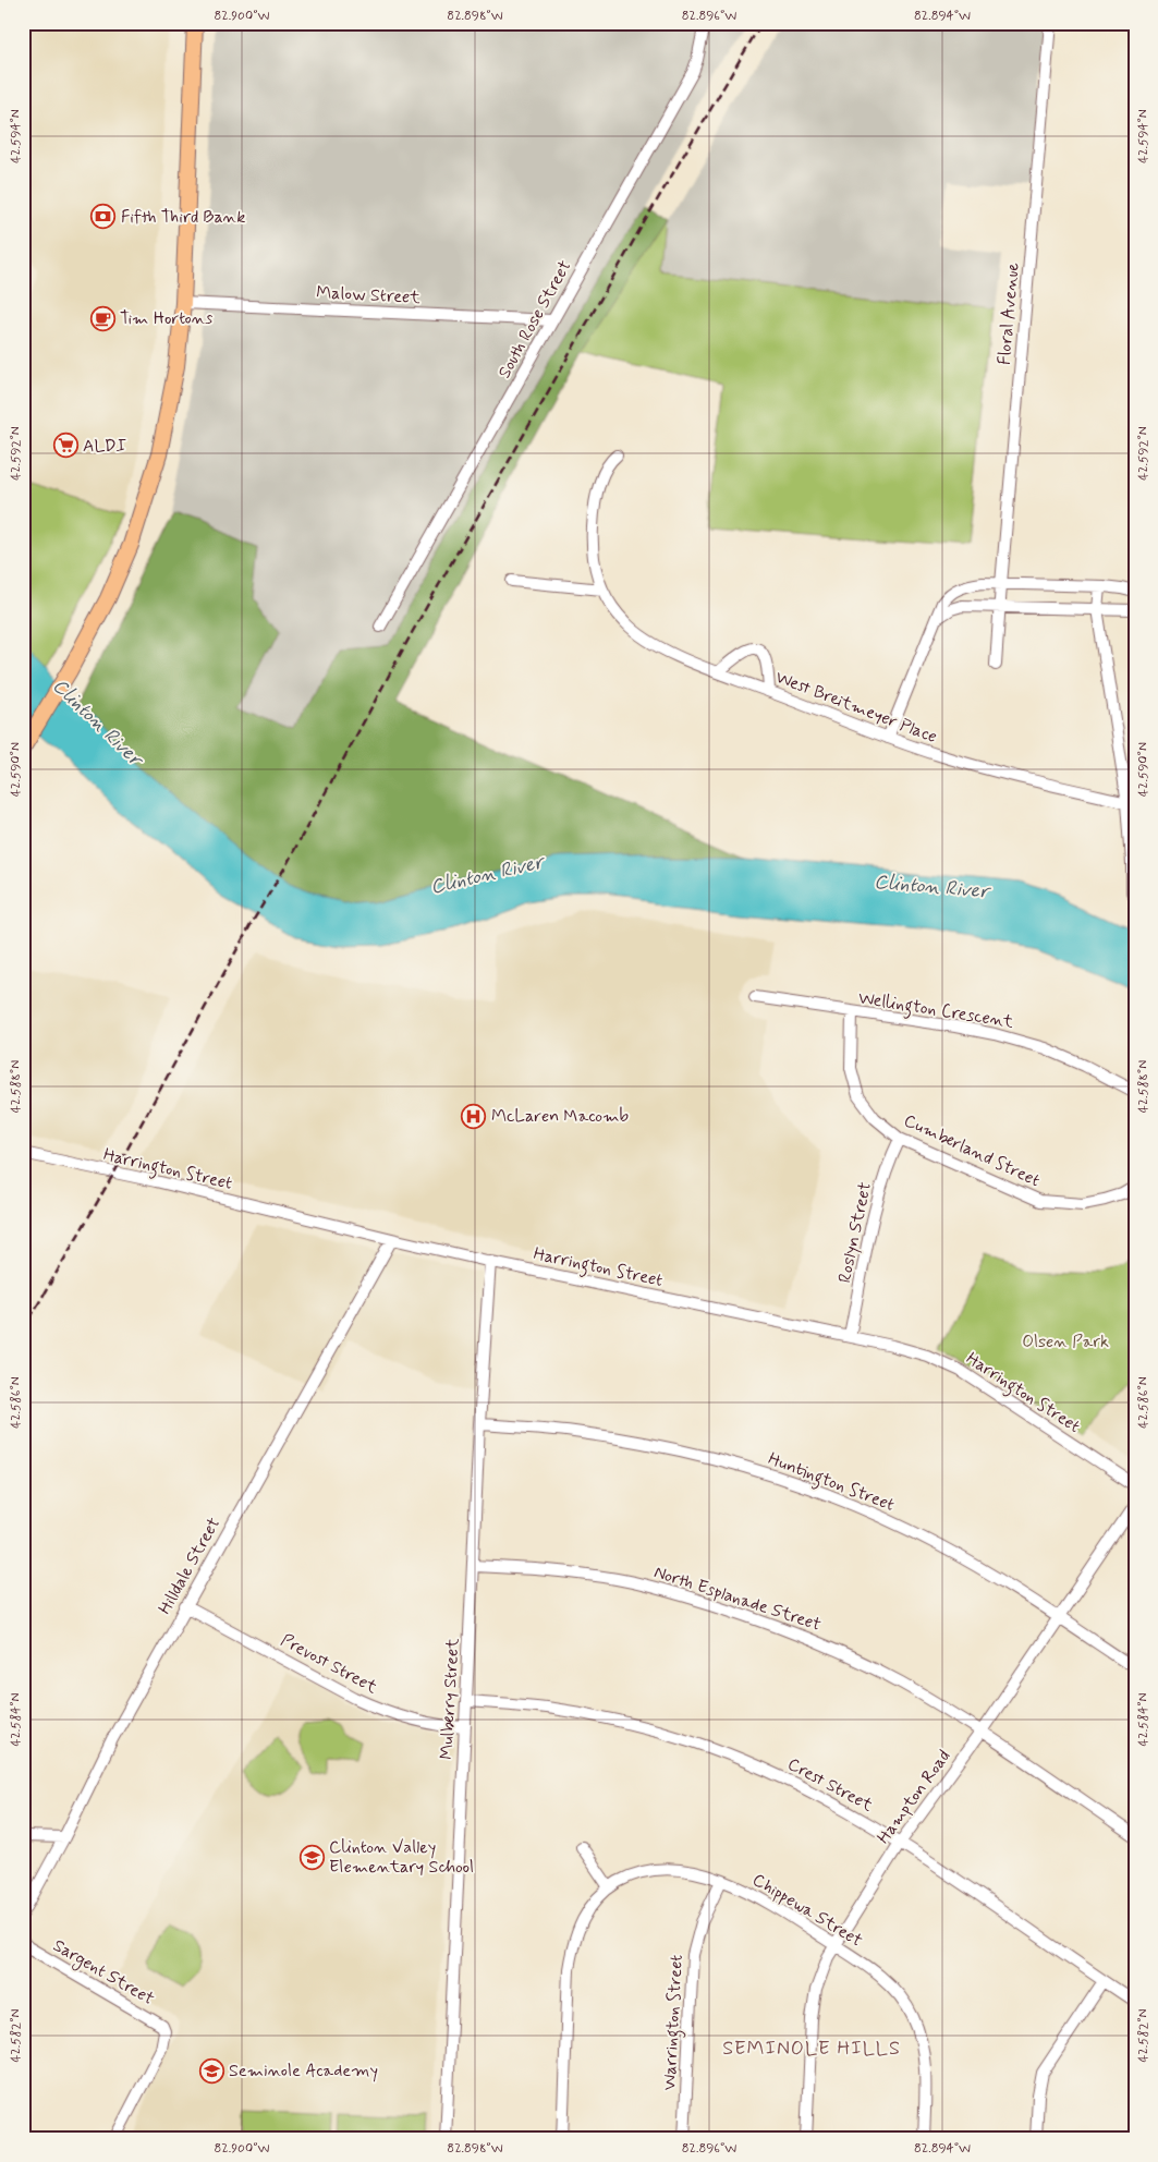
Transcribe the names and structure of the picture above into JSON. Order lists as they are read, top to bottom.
{
  "streets": {
    "street": [
      "Malow Street",
      "Floral Avenue",
      "South Rose Street",
      "West Breitmeyer Place",
      "Wellington Crescent",
      "Cumberland Street",
      "Harrington Street",
      "Roslyn Street",
      "Huntington Street",
      "Hilldale Street",
      "North Esplanade Street",
      "Prevost Street",
      "Mulberry Street",
      "Crest Street",
      "Hampton Road",
      "Chippewa Street",
      "Sargent Street",
      "Warrington Street"
    ]
  },
  "crossings": [
    ["Malow Street", "South Rose Street"],
    ["Wellington Crescent", "Cumberland Street"],
    ["Cumberland Street", "Roslyn Street"],
    ["Harrington Street", "Roslyn Street"],
    ["Harrington Street", "Hilldale Street"],
    ["Harrington Street", "Mulberry Street"],
    ["Huntington Street", "Mulberry Street"],
    ["Huntington Street", "Hampton Road"],
    ["Hilldale Street", "Prevost Street"],
    ["North Esplanade Street", "Mulberry Street"],
    ["North Esplanade Street", "Hampton Road"],
    ["Prevost Street", "Mulberry Street"],
    ["Mulberry Street", "Crest Street"],
    ["Crest Street", "Hampton Road"],
    ["Hampton Road", "Chippewa Street"],
    ["Chippewa Street", "Warrington Street"]
  ],
  "districts": ["SEMINOLE HILLS"],
  "water": ["Clinton River"],
  "parks": ["Olsen Park"],
  "places": {
    "bank": ["Fifth Third Bank"],
    "cafe": ["Tim Hortons"],
    "supermarket": ["ALDI"],
    "hospital": ["McLaren Macomb"],
    "school or university": ["Clinton Valley Elementary School", "Seminole Academy"]
  },
  "coordinates": [
    "82.900°W",
    "82.898°W",
    "82.896°W",
    "82.894°W",
    "42.594°N",
    "42.592°N",
    "42.590°N",
    "42.588°N",
    "42.586°N",
    "42.584°N",
    "42.582°N"
  ]
}
